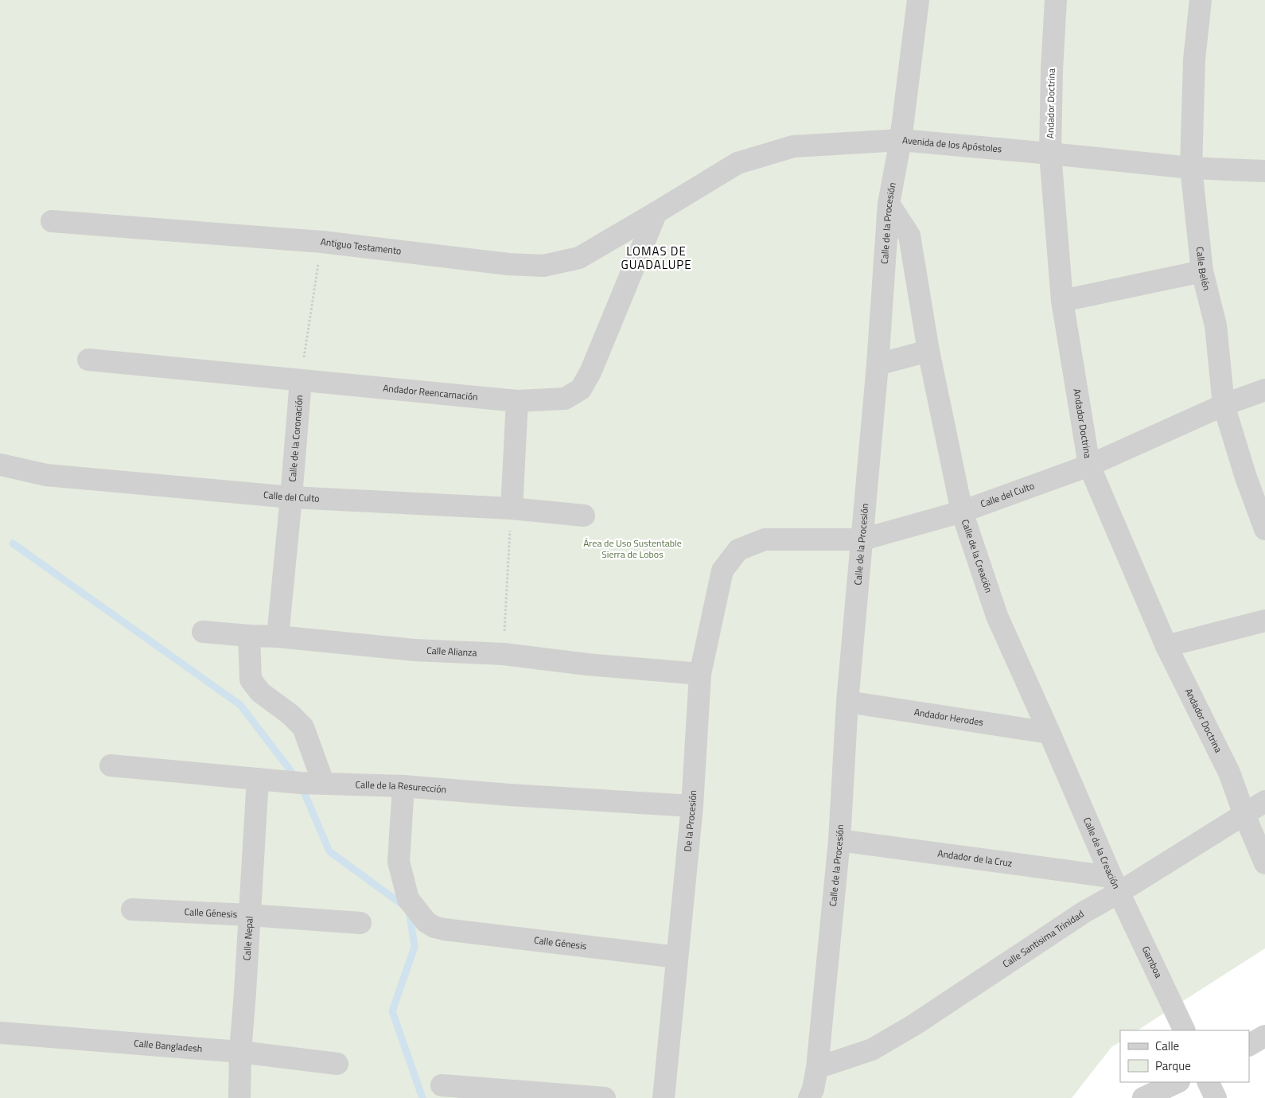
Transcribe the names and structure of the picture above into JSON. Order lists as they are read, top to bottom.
{
  "streets": {
    "street": [
      "Andador Doctrina",
      "Avenida de los Apóstoles",
      "Calle de la Procesión",
      "Antiguo Testamento",
      "Calle Belén",
      "Andador Reencarnación",
      "Calle de la Coronación",
      "Calle del Culto",
      "Calle de la Creación",
      "Calle Alianza",
      "Andador Herodes",
      "Calle de la Resurección",
      "De la Procesión",
      "Andador de la Cruz",
      "Calle Génesis",
      "Calle Nepal",
      "Calle Santisima Trinidad",
      "Gamboa",
      "Calle Bangladesh"
    ]
  },
  "crossings": [
    ["Andador Doctrina", "Avenida de los Apóstoles"],
    ["Andador Doctrina", "Calle del Culto"],
    ["Andador Doctrina", "Calle Santisima Trinidad"],
    ["Avenida de los Apóstoles", "Calle de la Procesión"],
    ["Avenida de los Apóstoles", "Antiguo Testamento"],
    ["Avenida de los Apóstoles", "Calle Belén"],
    ["Avenida de los Apóstoles", "Andador Reencarnación"],
    ["Calle de la Procesión", "Calle del Culto"],
    ["Calle de la Procesión", "Calle de la Creación"],
    ["Calle de la Procesión", "Andador Herodes"],
    ["Calle de la Procesión", "Andador de la Cruz"],
    ["Calle de la Procesión", "Calle Santisima Trinidad"],
    ["Antiguo Testamento", "Andador Reencarnación"],
    ["Antiguo Testamento", "Calle de la Coronación"],
    ["Calle Belén", "Calle del Culto"],
    ["Andador Reencarnación", "Calle de la Coronación"],
    ["Calle de la Coronación", "Calle del Culto"],
    ["Calle de la Coronación", "Calle Alianza"],
    ["Calle del Culto", "Calle de la Creación"],
    ["Calle del Culto", "De la Procesión"],
    ["Calle de la Creación", "Andador Herodes"],
    ["Calle de la Creación", "Andador de la Cruz"],
    ["Calle de la Creación", "Calle Santisima Trinidad"],
    ["Calle de la Creación", "Gamboa"],
    ["Calle Alianza", "De la Procesión"],
    ["Calle de la Resurección", "De la Procesión"],
    ["Calle de la Resurección", "Calle Génesis"],
    ["Calle de la Resurección", "Calle Nepal"],
    ["De la Procesión", "Calle Génesis"],
    ["Andador de la Cruz", "Calle Santisima Trinidad"],
    ["Andador de la Cruz", "Gamboa"],
    ["Calle Génesis", "Calle Nepal"],
    ["Calle Nepal", "Calle Bangladesh"],
    ["Calle Santisima Trinidad", "Gamboa"]
  ],
  "districts": ["LOMAS DE GUADALUPE"],
  "parks": ["Área de Uso Sustentable Sierra de Lobos"],
  "legend": ["Calle", "Parque"]
}
